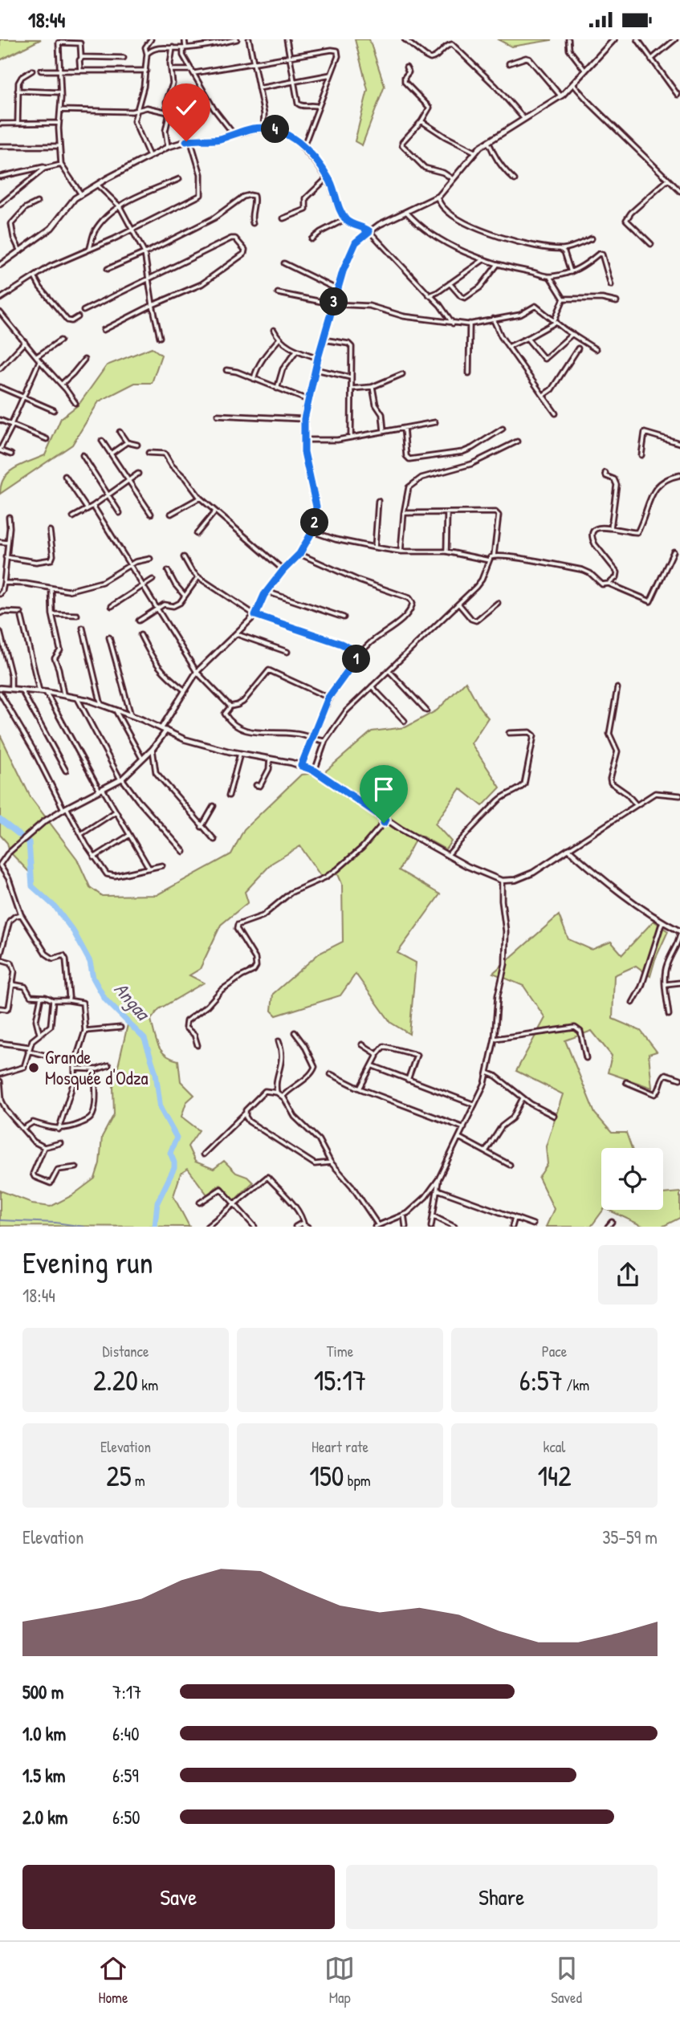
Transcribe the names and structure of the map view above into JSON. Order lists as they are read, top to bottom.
{
  "water": ["Angaa"],
  "places": ["Grande Mosquée d'Odza"],
  "page": {
    "status": "18:44",
    "pins": [
      "4",
      "3",
      "2",
      "1"
    ],
    "heading": ["Evening run", "18:44"],
    "stats": [
      ["Distance", "2.20 km"],
      ["Time", "15:17"],
      ["Pace", "6:57 /km"],
      ["Elevation", "25 m"],
      ["Heart rate", "150 bpm"],
      ["kcal", "142"]
    ],
    "chart": ["Elevation", "35–59 m"],
    "list": [
      {
        "name": "500 m",
        "note": "7:17"
      },
      {
        "name": "1.0 km",
        "note": "6:40"
      },
      {
        "name": "1.5 km",
        "note": "6:59"
      },
      {
        "name": "2.0 km",
        "note": "6:50"
      }
    ],
    "buttons": ["Save", "Share"],
    "tabs": ["Home", "Map", "Saved"]
  }
}
